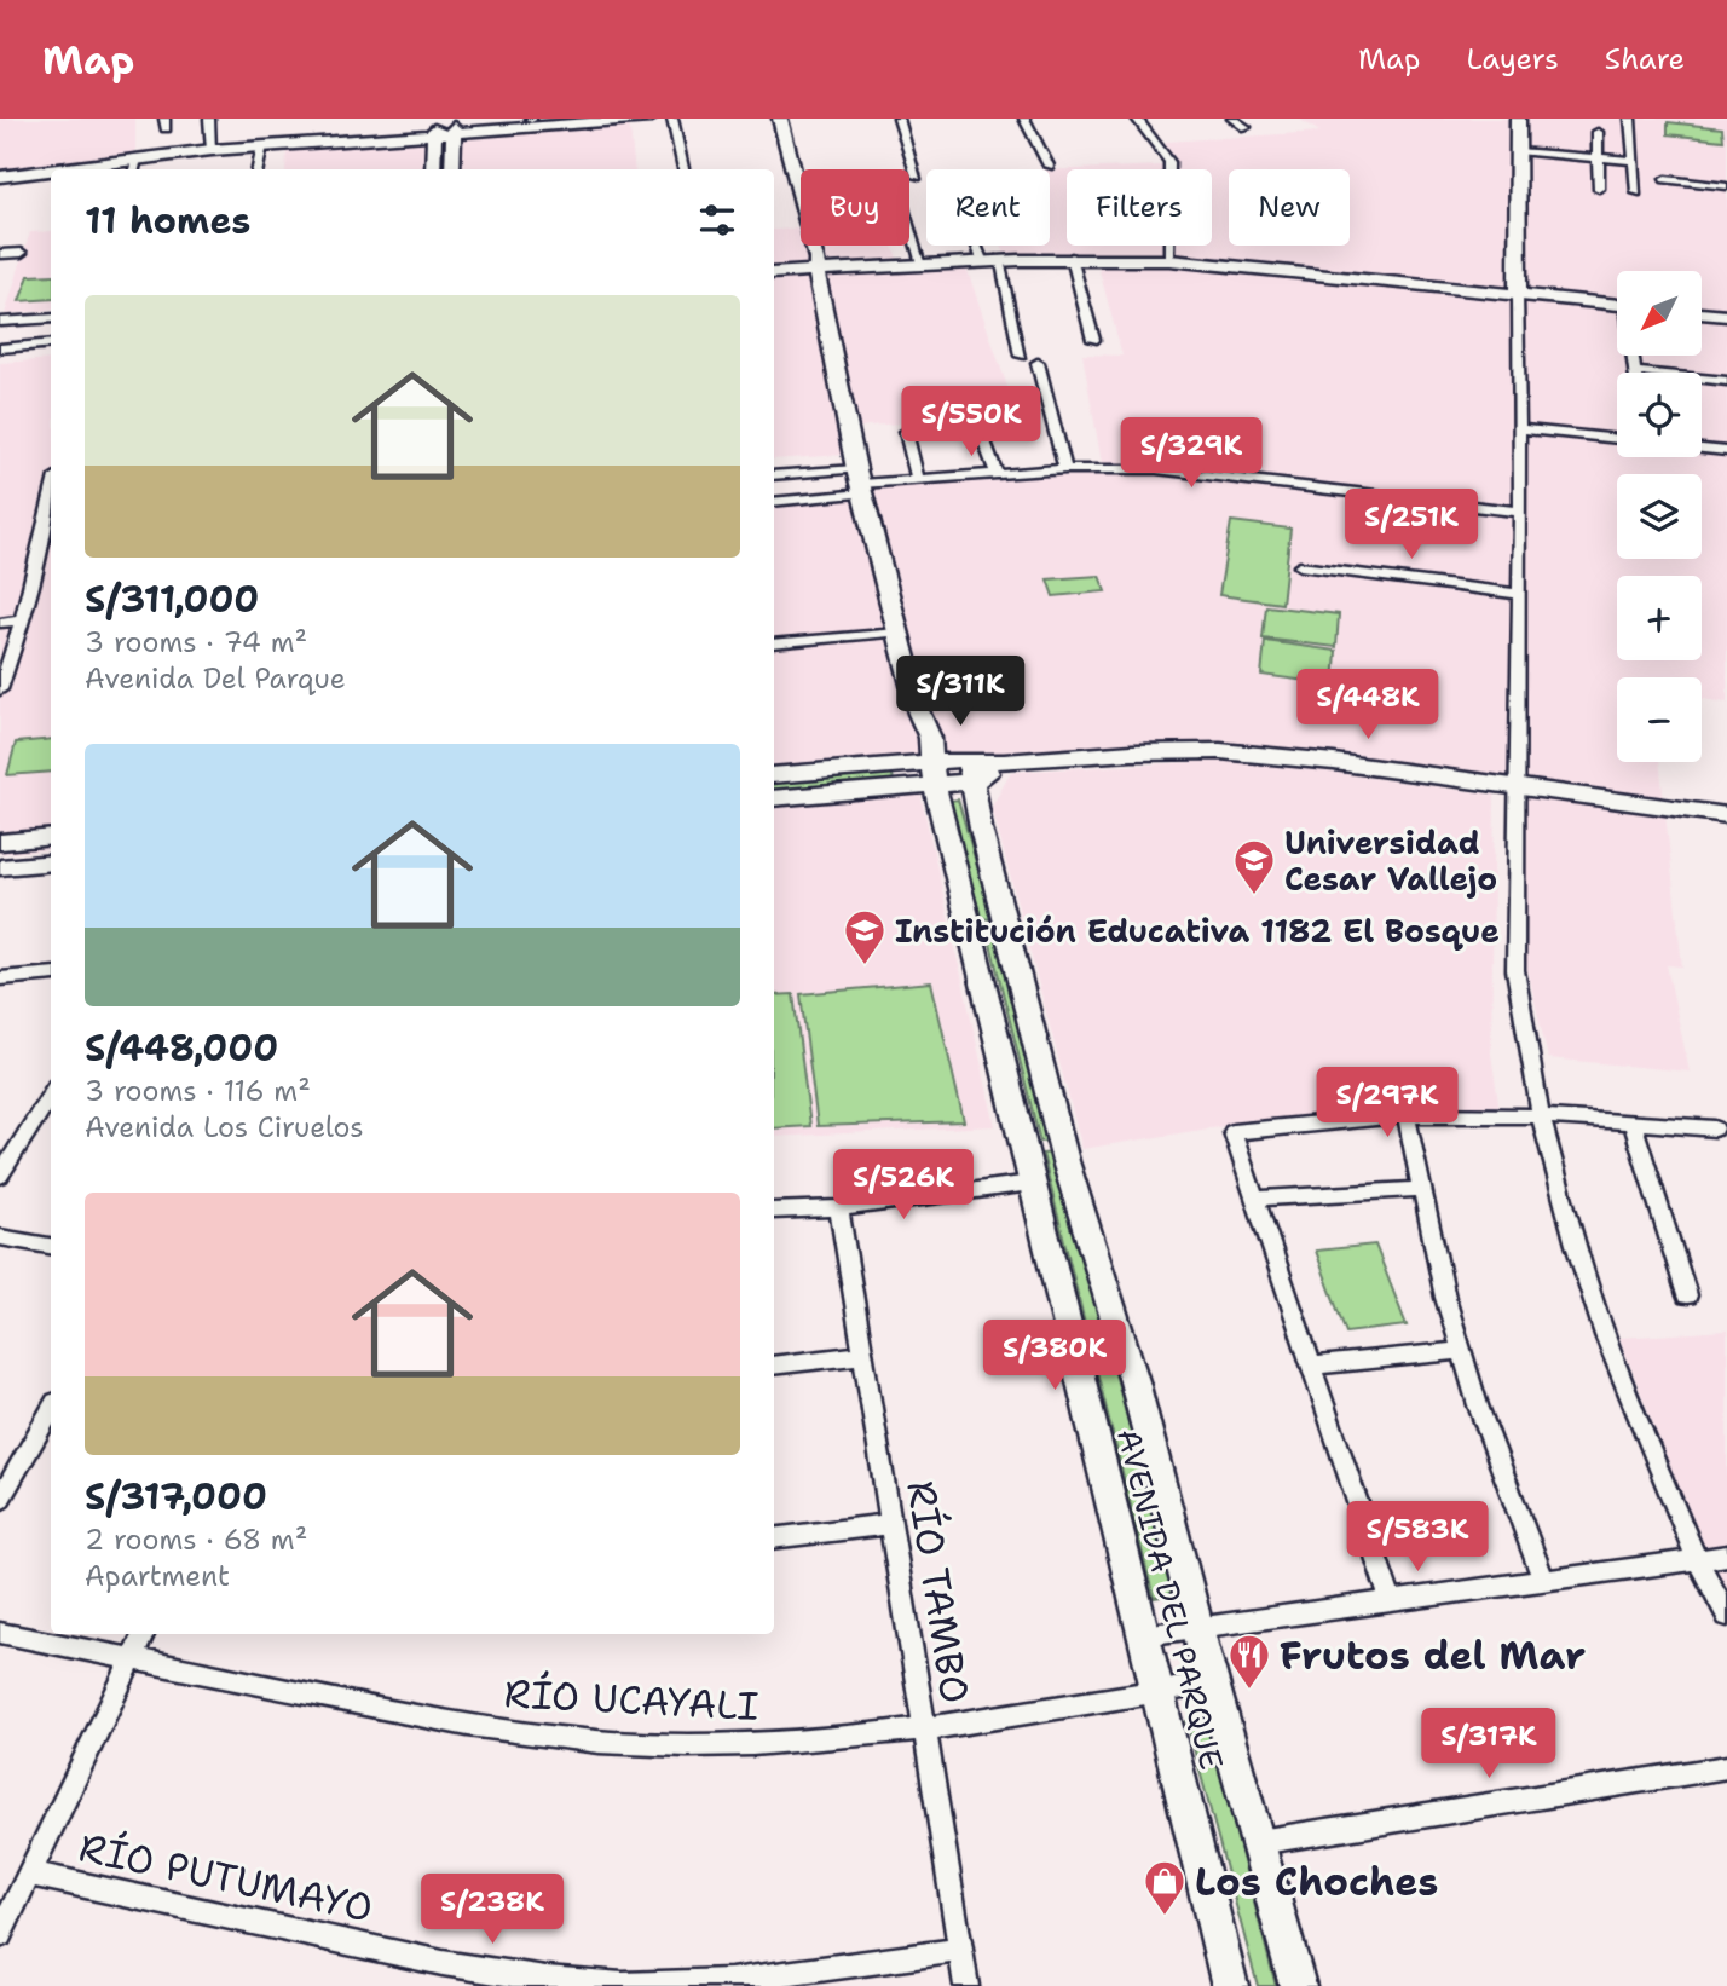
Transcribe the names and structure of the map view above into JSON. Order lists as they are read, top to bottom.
{
  "streets": {
    "main road": ["AVENIDA DEL PARQUE"],
    "street": ["RÍO TAMBO", "RÍO UCAYALI", "RÍO PUTUMAYO"]
  },
  "crossings": [
    ["RÍO TAMBO", "RÍO UCAYALI"],
    ["RÍO TAMBO", "RÍO PUTUMAYO"],
    ["AVENIDA DEL PARQUE", "RÍO UCAYALI"]
  ],
  "places": {
    "school or university": ["Universidad Cesar Vallejo", "Institución Educativa 1182 El Bosque"],
    "restaurant": ["Frutos del Mar"],
    "shop": ["Los Choches"]
  },
  "north": "bottom left",
  "page": {
    "header": "Map",
    "nav": ["Map", "Layers", "Share"],
    "chip": [
      "Buy",
      "Rent",
      "Filters",
      "New"
    ],
    "heading": "11 homes",
    "map_buttons": ["+", "−"],
    "list": [
      {
        "name": "S/311,000",
        "note": "3 rooms · 74 m² · Avenida Del Parque"
      },
      {
        "name": "S/448,000",
        "note": "3 rooms · 116 m² · Avenida Los Ciruelos"
      },
      {
        "name": "S/317,000",
        "note": "2 rooms · 68 m² · Apartment"
      }
    ],
    "price": [
      "S/550K",
      "S/329K",
      "S/251K",
      "S/311K",
      "S/448K",
      "S/297K",
      "S/526K",
      "S/380K",
      "S/583K",
      "S/317K",
      "S/238K"
    ]
  }
}
